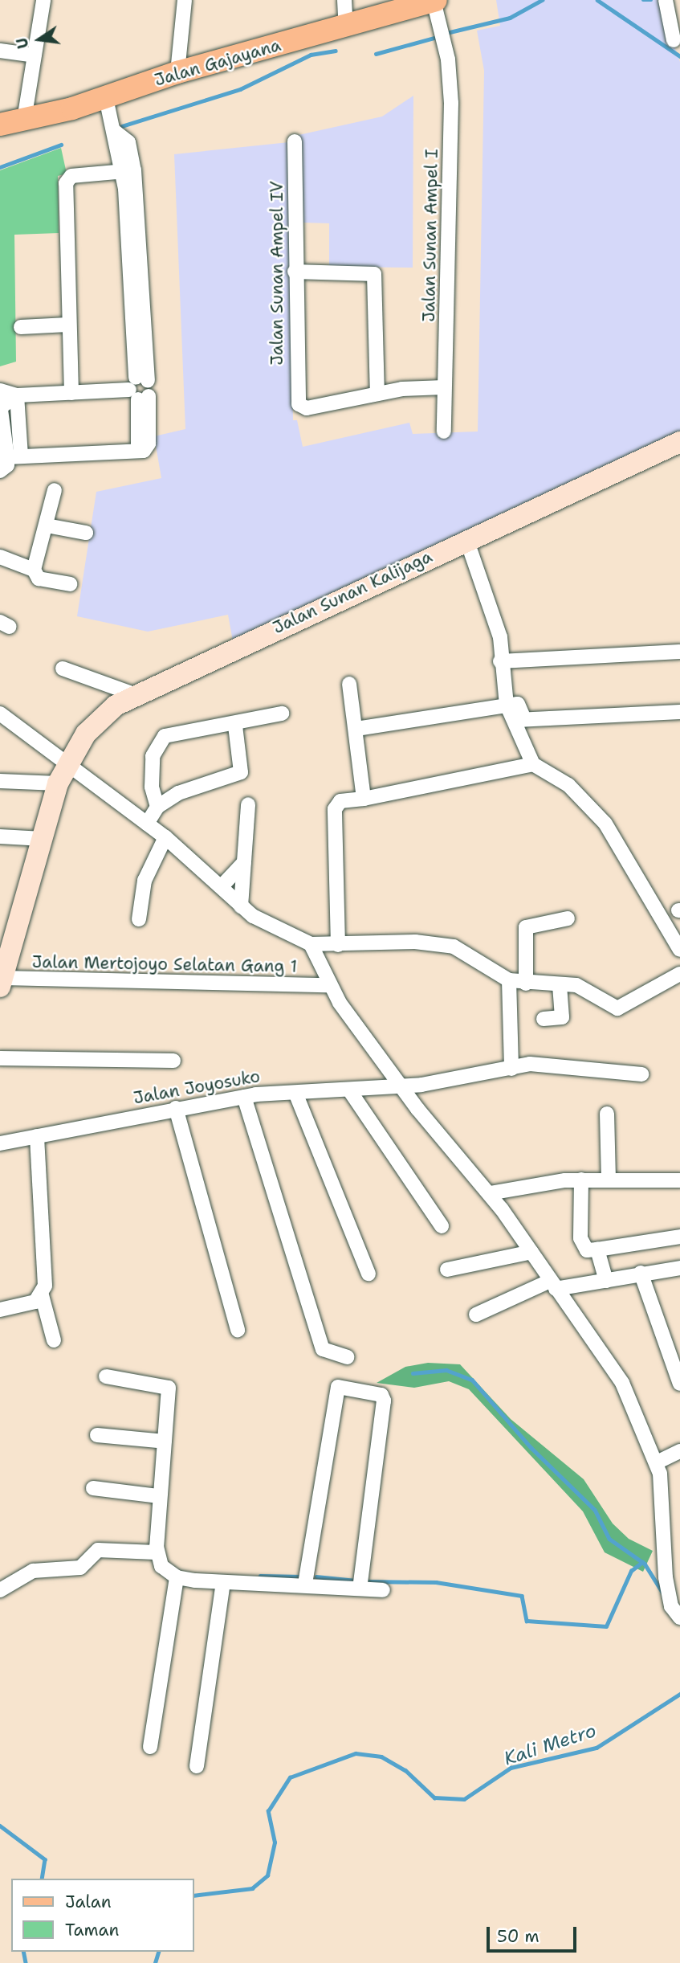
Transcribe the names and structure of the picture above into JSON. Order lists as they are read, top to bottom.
{
  "streets": {
    "main road": ["Jalan Gajayana", "Jalan Sunan Kalijaga"],
    "street": [
      "Jalan Sunan Ampel I",
      "Jalan Sunan Ampel IV",
      "Jalan Mertojoyo Selatan Gang 1",
      "Jalan Joyosuko"
    ]
  },
  "crossings": [
    ["Jalan Gajayana", "Jalan Sunan Ampel I"]
  ],
  "water": ["Kali Metro"],
  "legend": ["Jalan", "Taman"],
  "scale_bar": "50 m",
  "north": "left"
}
